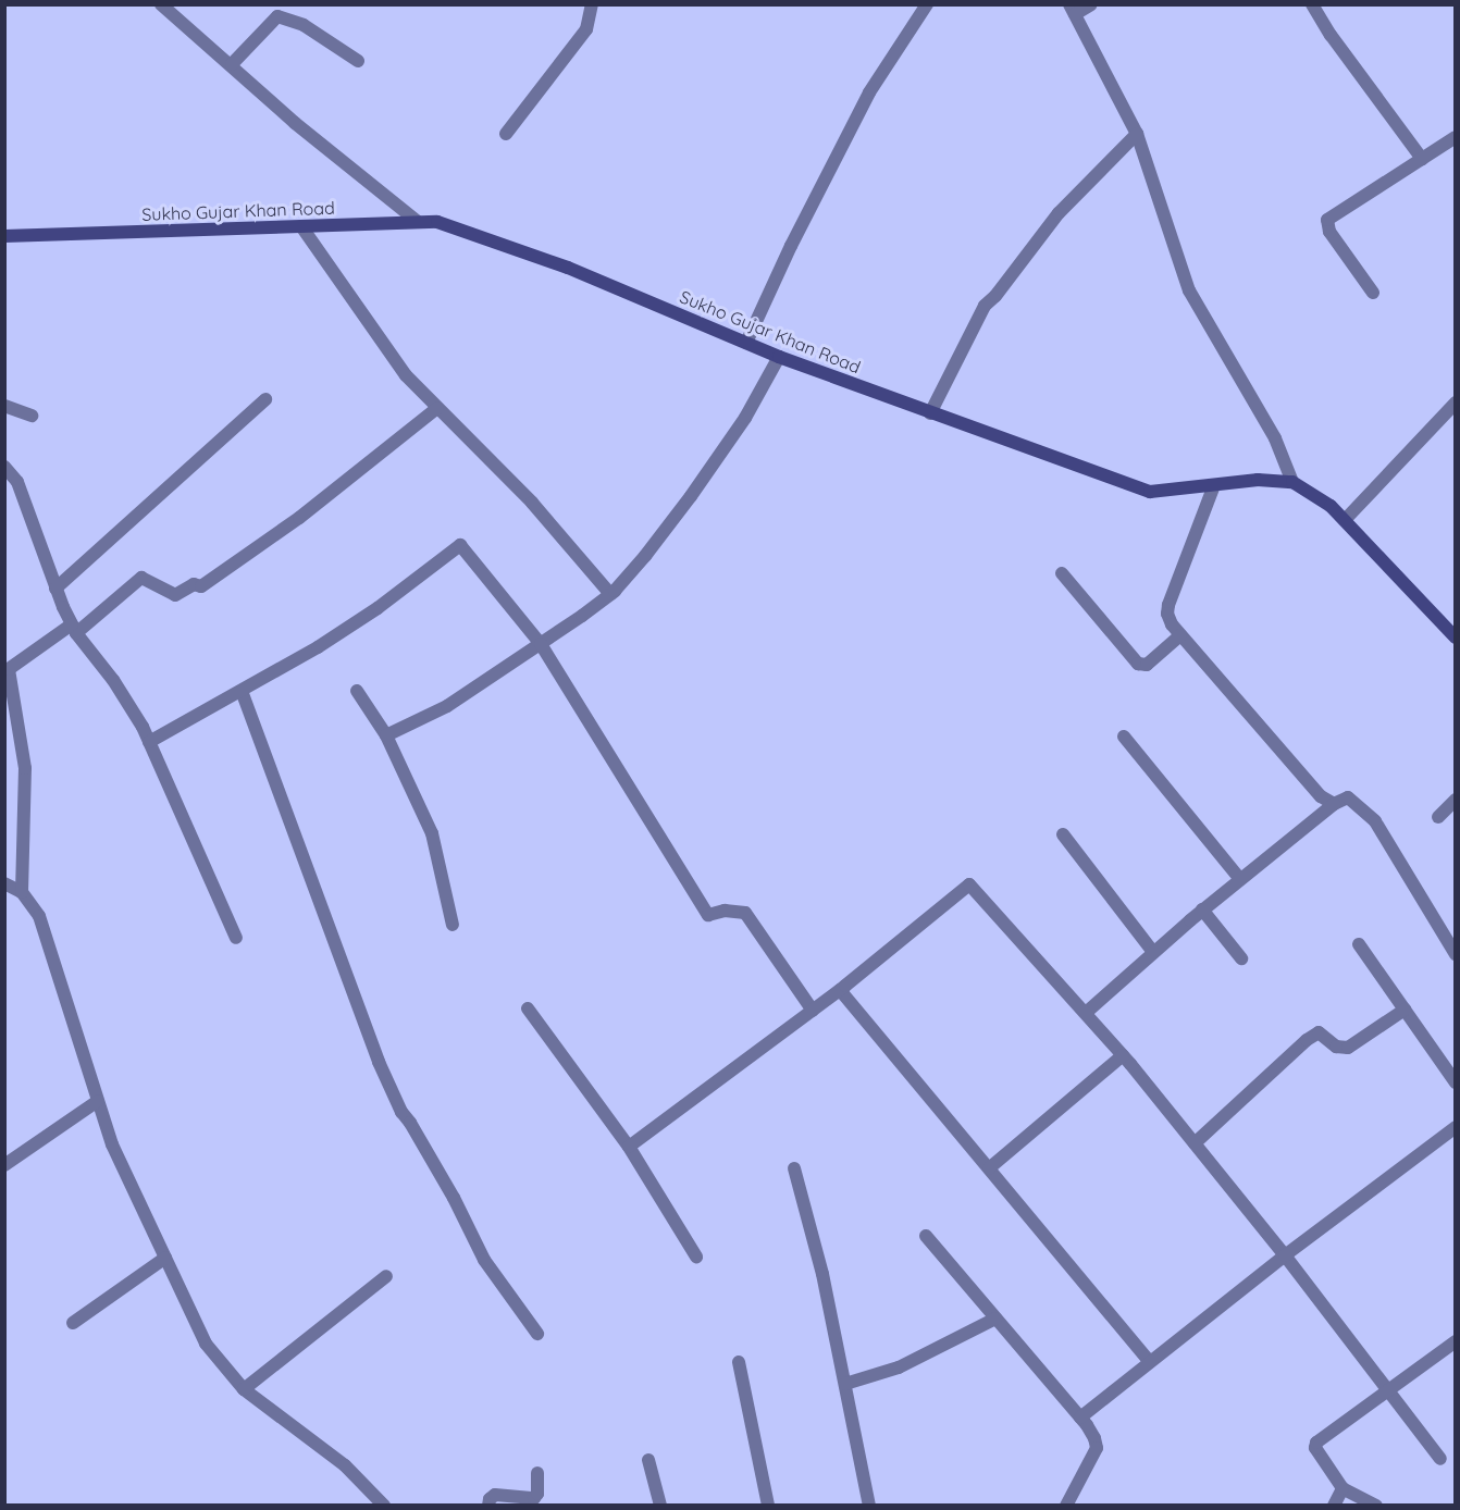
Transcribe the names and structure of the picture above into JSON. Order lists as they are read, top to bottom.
{
  "streets": {
    "main road": ["Sukho Gujar Khan Road"]
  }
}
